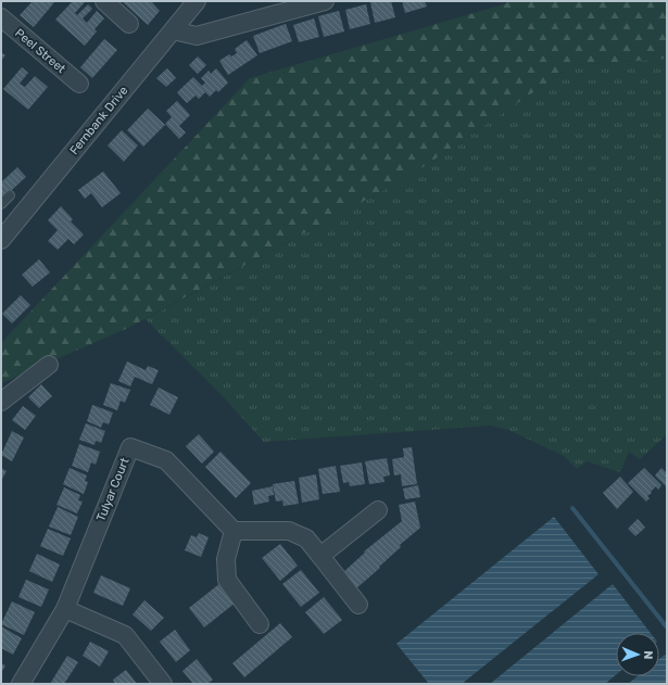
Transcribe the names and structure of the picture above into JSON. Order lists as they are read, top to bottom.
{
  "streets": {
    "street": ["Peel Street", "Fernbank Drive", "Tulyar Court"]
  },
  "north": "right"
}
